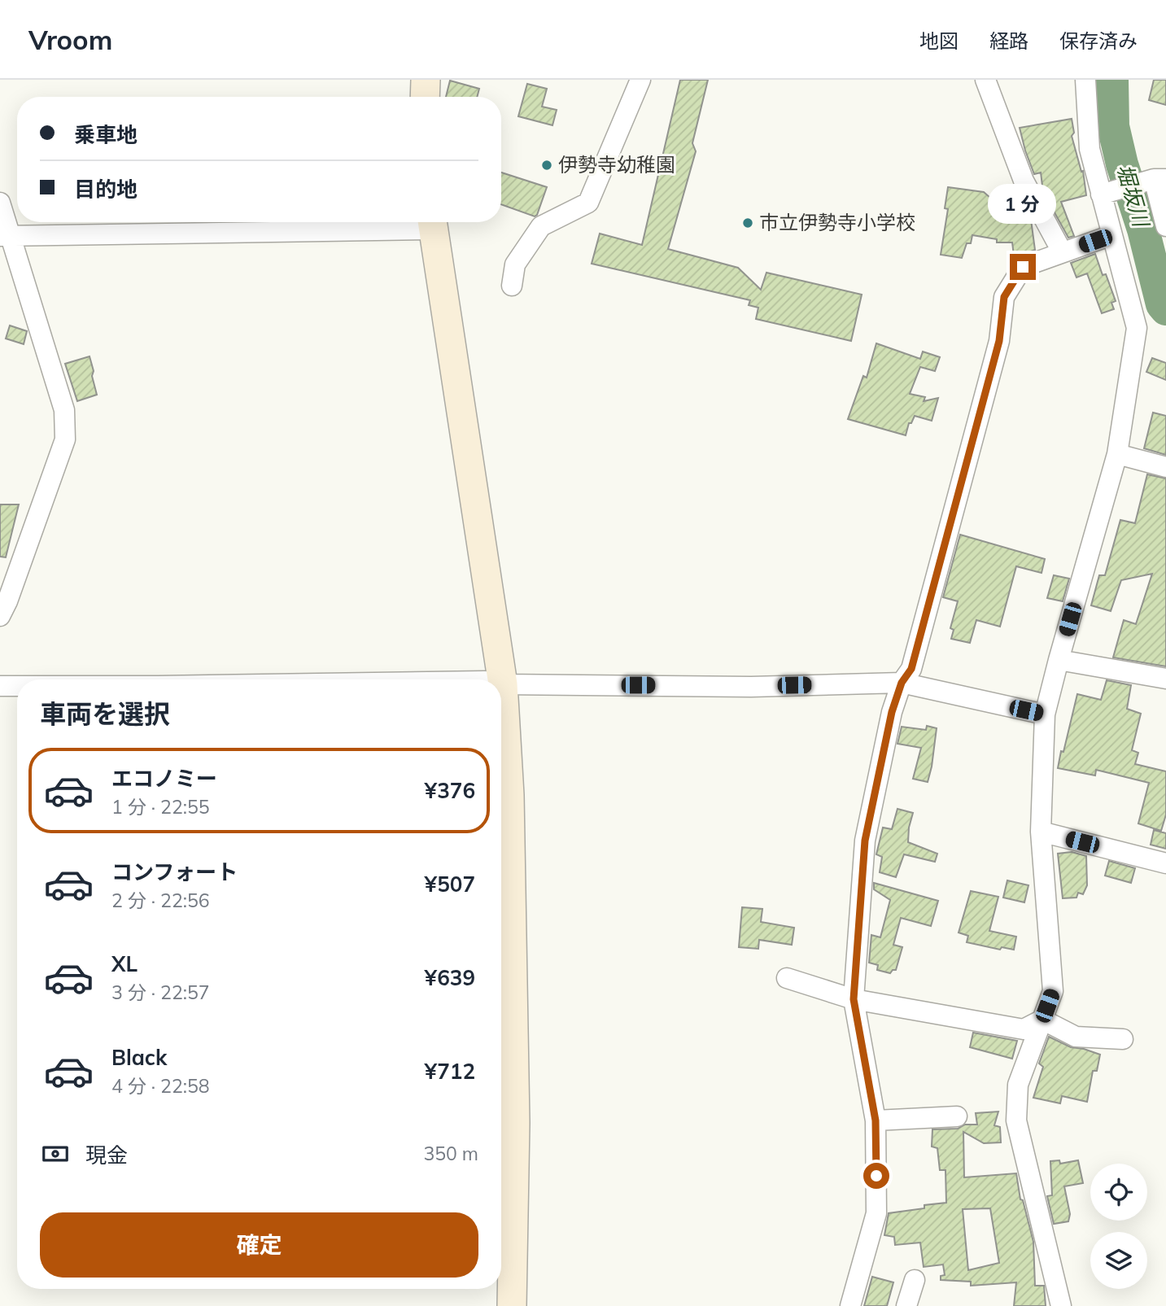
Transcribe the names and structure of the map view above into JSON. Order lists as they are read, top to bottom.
{
  "water": ["堀坂川"],
  "places": ["伊勢寺幼稚園", "市立伊勢寺小学校"],
  "page": {
    "header": "Vroom",
    "nav": ["地図", "経路", "保存済み"],
    "banner": ["乗車地", "目的地"],
    "bubble": "1 分",
    "heading": "車両を選択",
    "list": [
      {
        "name": "エコノミー",
        "note": "1 分 · 22:55",
        "value": "¥376"
      },
      {
        "name": "コンフォート",
        "note": "2 分 · 22:56",
        "value": "¥507"
      },
      {
        "name": "XL",
        "note": "3 分 · 22:57",
        "value": "¥639"
      },
      {
        "name": "Black",
        "note": "4 分 · 22:58",
        "value": "¥712"
      }
    ],
    "pay": ["現金", "350 m"],
    "buttons": "確定"
  }
}
